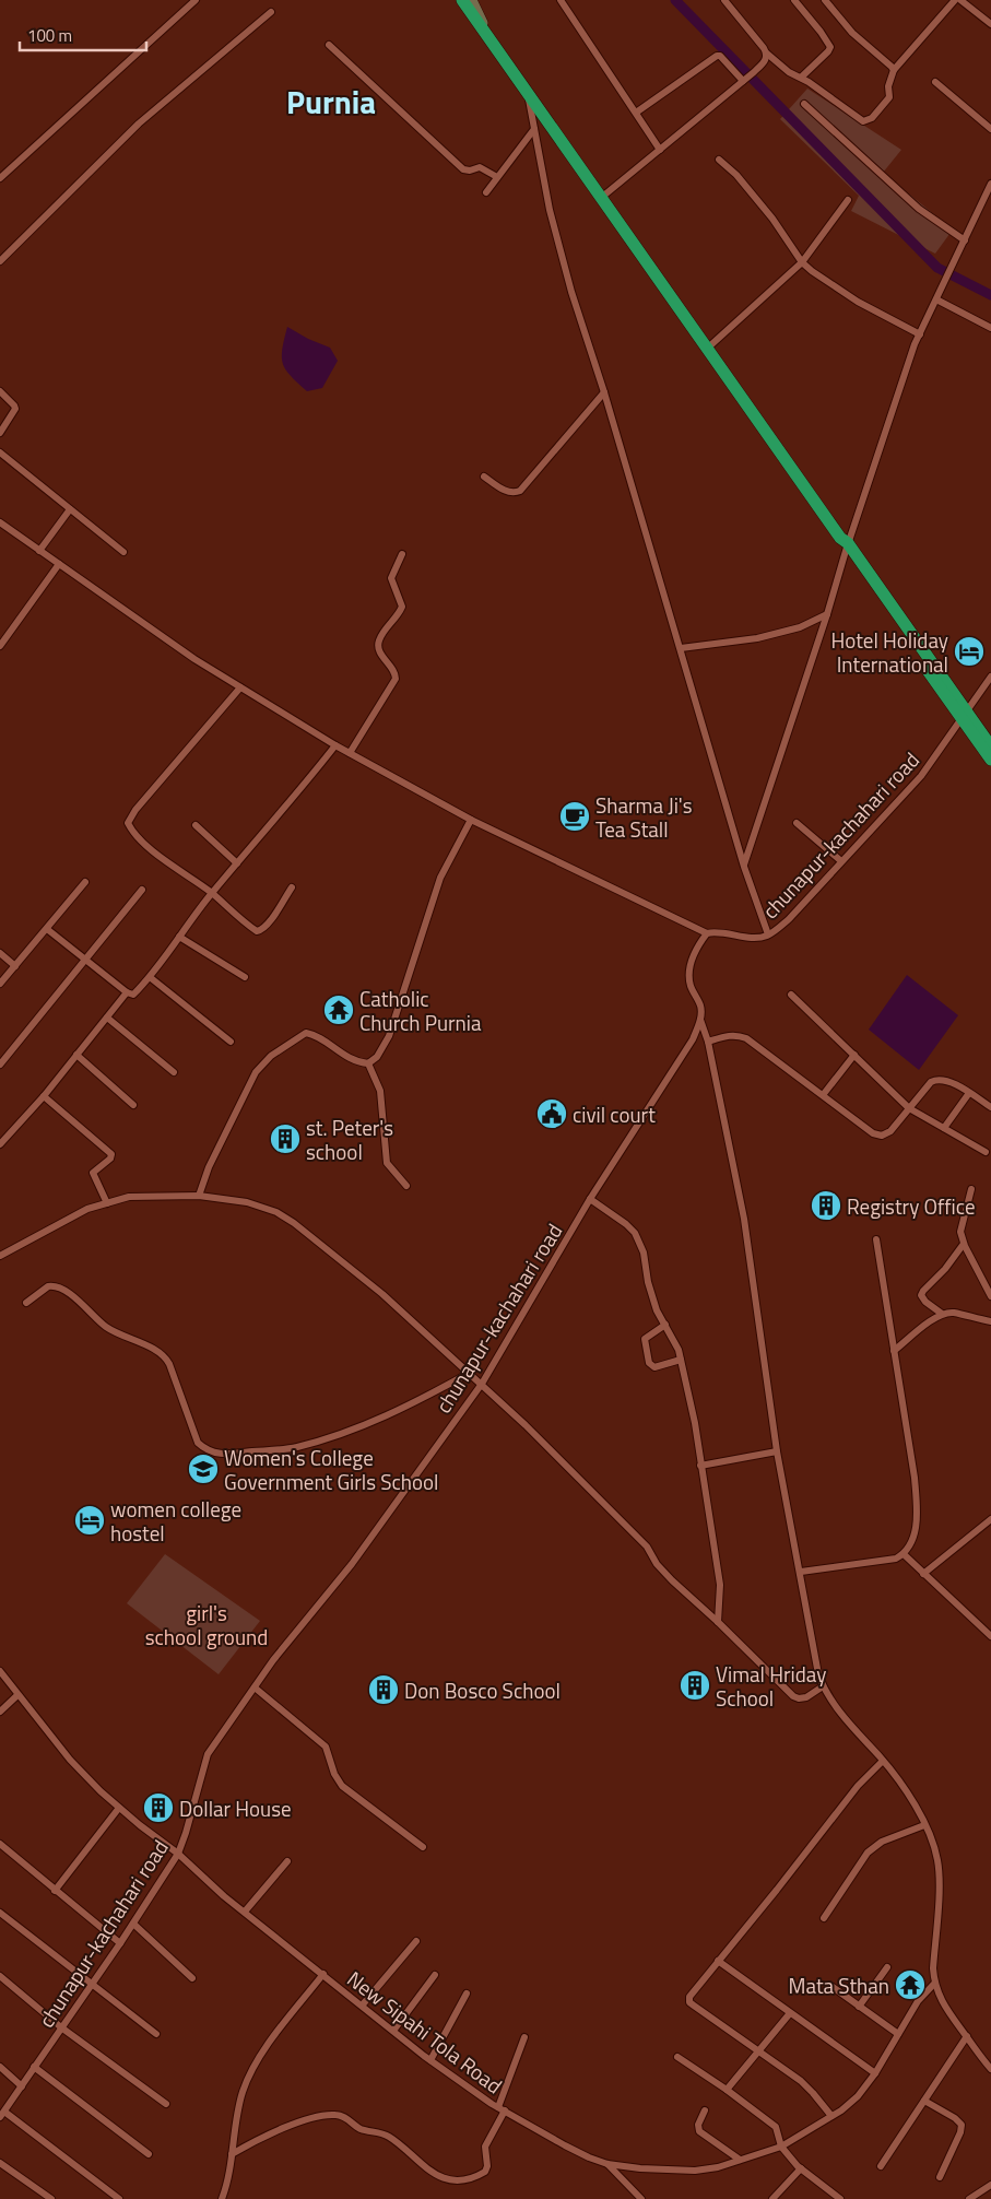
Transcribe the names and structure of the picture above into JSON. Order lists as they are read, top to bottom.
{
  "streets": {
    "street": ["chunapur-kachahari road", "New Sipahi Tola Road"]
  },
  "crossings": [
    ["chunapur-kachahari road", "New Sipahi Tola Road"]
  ],
  "districts": ["Purnia"],
  "parks": ["girl's school ground"],
  "places": {
    "hotel": ["Hotel Holiday International", "women college hostel"],
    "cafe": ["Sharma Ji's Tea Stall"],
    "temple": ["Catholic Church Purnia", "Mata Sthan"],
    "public building": ["civil court"],
    "building": [
      "st. Peter's school",
      "Registry Office",
      "Vimal Hriday School",
      "Don Bosco School",
      "Dollar House"
    ],
    "school or university": ["Women's College Government Girls School"]
  },
  "scale_bar": "100 m"
}
